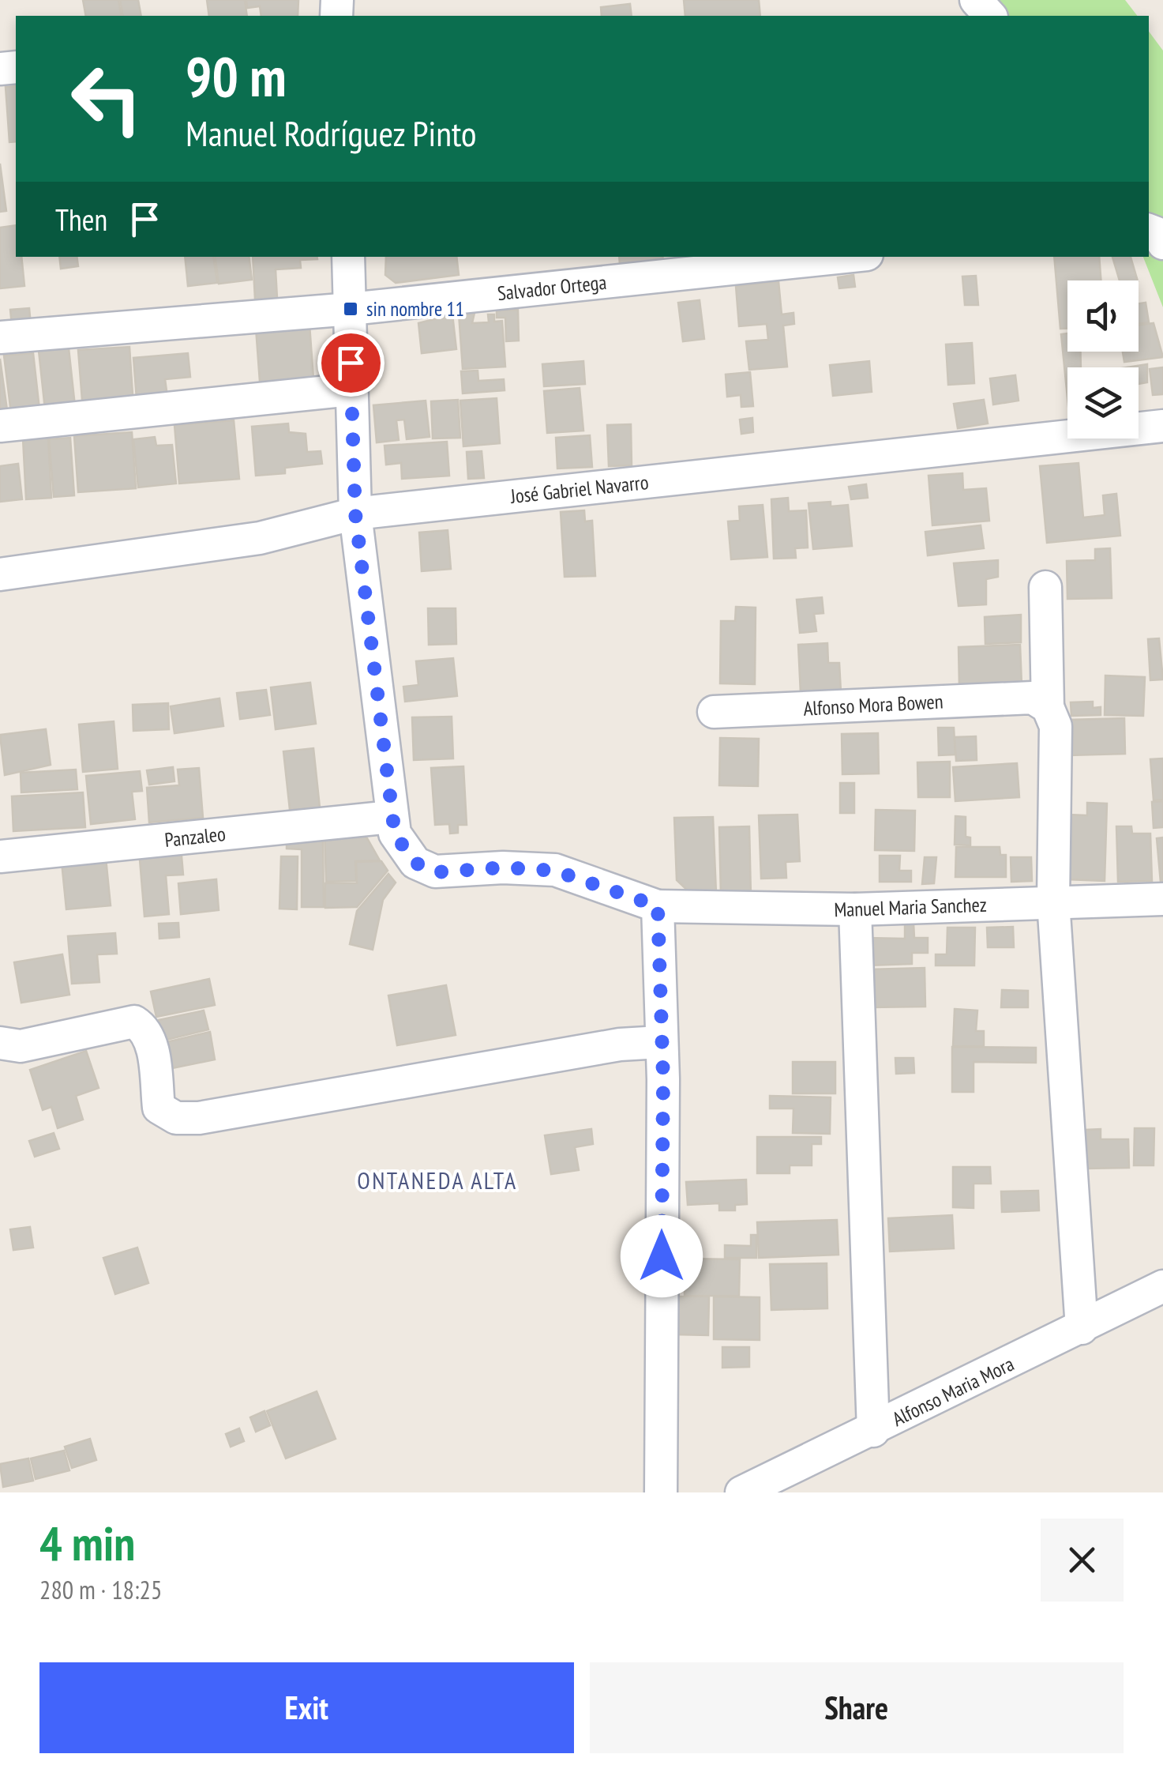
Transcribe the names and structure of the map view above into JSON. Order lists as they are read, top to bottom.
{
  "streets": {
    "street": [
      "Salvador Ortega",
      "José Gabriel Navarro",
      "Alfonso Mora Bowen",
      "Panzaleo",
      "Manuel Maria Sanchez",
      "Alfonso Maria Mora"
    ]
  },
  "crossings": [
    ["Salvador Ortega", "Manuel Maria Sanchez"],
    ["José Gabriel Navarro", "Manuel Maria Sanchez"],
    ["Panzaleo", "Manuel Maria Sanchez"]
  ],
  "districts": ["ONTANEDA ALTA"],
  "places": {
    "transit": ["sin nombre 11"]
  },
  "page": {
    "turn": ["90 m", "Manuel Rodríguez Pinto"],
    "then": "Then",
    "heading": ["4 min", "280 m · 18:25"],
    "buttons": ["Exit", "Share"]
  }
}
